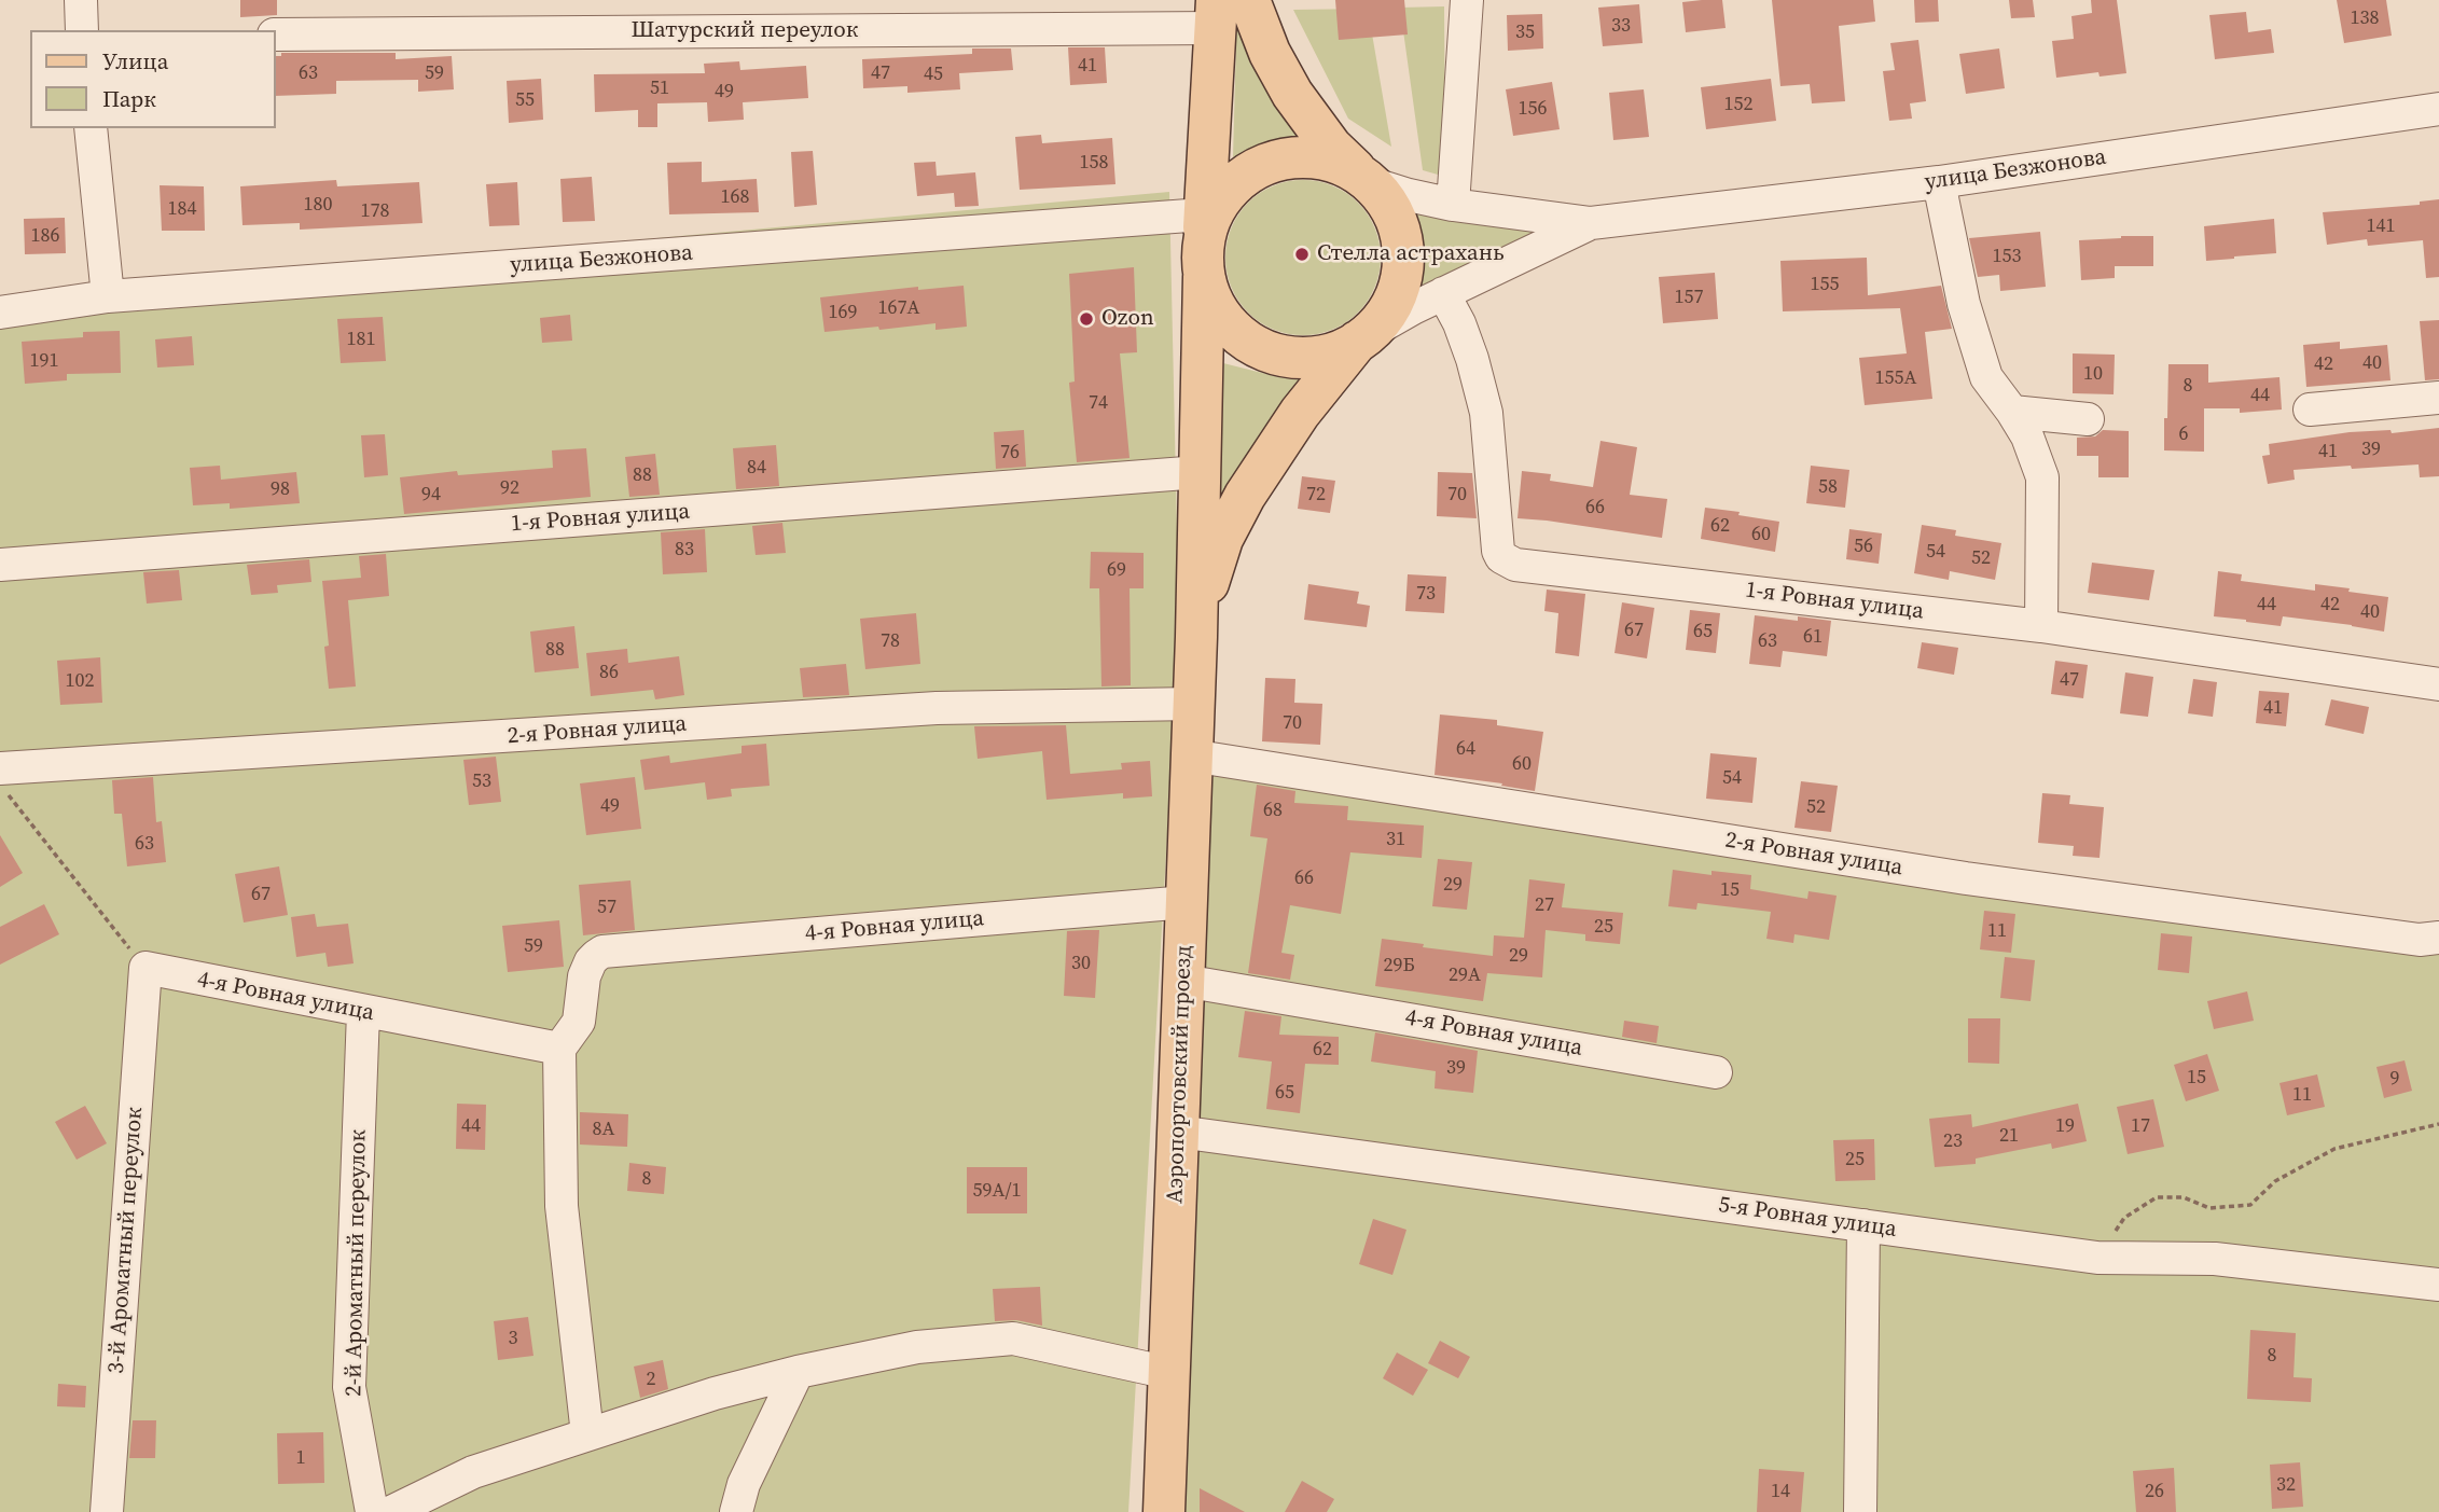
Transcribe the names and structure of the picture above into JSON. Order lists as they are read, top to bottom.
{
  "streets": {
    "main road": ["Аэропортовский проезд"],
    "street": [
      "Шатурский переулок",
      "улица Безжонова",
      "1-я Ровная улица",
      "2-я Ровная улица",
      "4-я Ровная улица",
      "5-я Ровная улица",
      "3-й Ароматный переулок",
      "2-й Ароматный переулок"
    ]
  },
  "crossings": [
    ["2-я Ровная улица", "Аэропортовский проезд"],
    ["4-я Ровная улица", "Аэропортовский проезд"],
    ["4-я Ровная улица", "3-й Ароматный переулок"],
    ["4-я Ровная улица", "2-й Ароматный переулок"],
    ["Аэропортовский проезд", "5-я Ровная улица"]
  ],
  "places": ["Стелла астрахань", "Ozon"],
  "house_numbers": [
    "138",
    "33",
    "35",
    "41",
    "63",
    "59",
    "47",
    "45",
    "51",
    "49",
    "55",
    "152",
    "156",
    "158",
    "168",
    "180",
    "184",
    "178",
    "141",
    "186",
    "153",
    "155",
    "157",
    "167А",
    "169",
    "181",
    "191",
    "40",
    "42",
    "10",
    "155А",
    "8",
    "44",
    "74",
    "6",
    "39",
    "41",
    "76",
    "84",
    "88",
    "58",
    "92",
    "98",
    "94",
    "72",
    "70",
    "66",
    "62",
    "60",
    "56",
    "83",
    "54",
    "52",
    "69",
    "73",
    "44",
    "42",
    "40",
    "67",
    "65",
    "61",
    "78",
    "63",
    "88",
    "86",
    "47",
    "102",
    "41",
    "70",
    "64",
    "60",
    "54",
    "53",
    "49",
    "52",
    "68",
    "31",
    "63",
    "66",
    "29",
    "15",
    "67",
    "27",
    "57",
    "25",
    "11",
    "59",
    "29",
    "30",
    "29Б",
    "29А",
    "62",
    "39",
    "15",
    "9",
    "65",
    "11",
    "44",
    "19",
    "17",
    "8А",
    "21",
    "23",
    "25",
    "8",
    "59А/1",
    "3",
    "8",
    "2",
    "1",
    "32",
    "14",
    "26"
  ],
  "legend": ["Улица", "Парк"]
}
